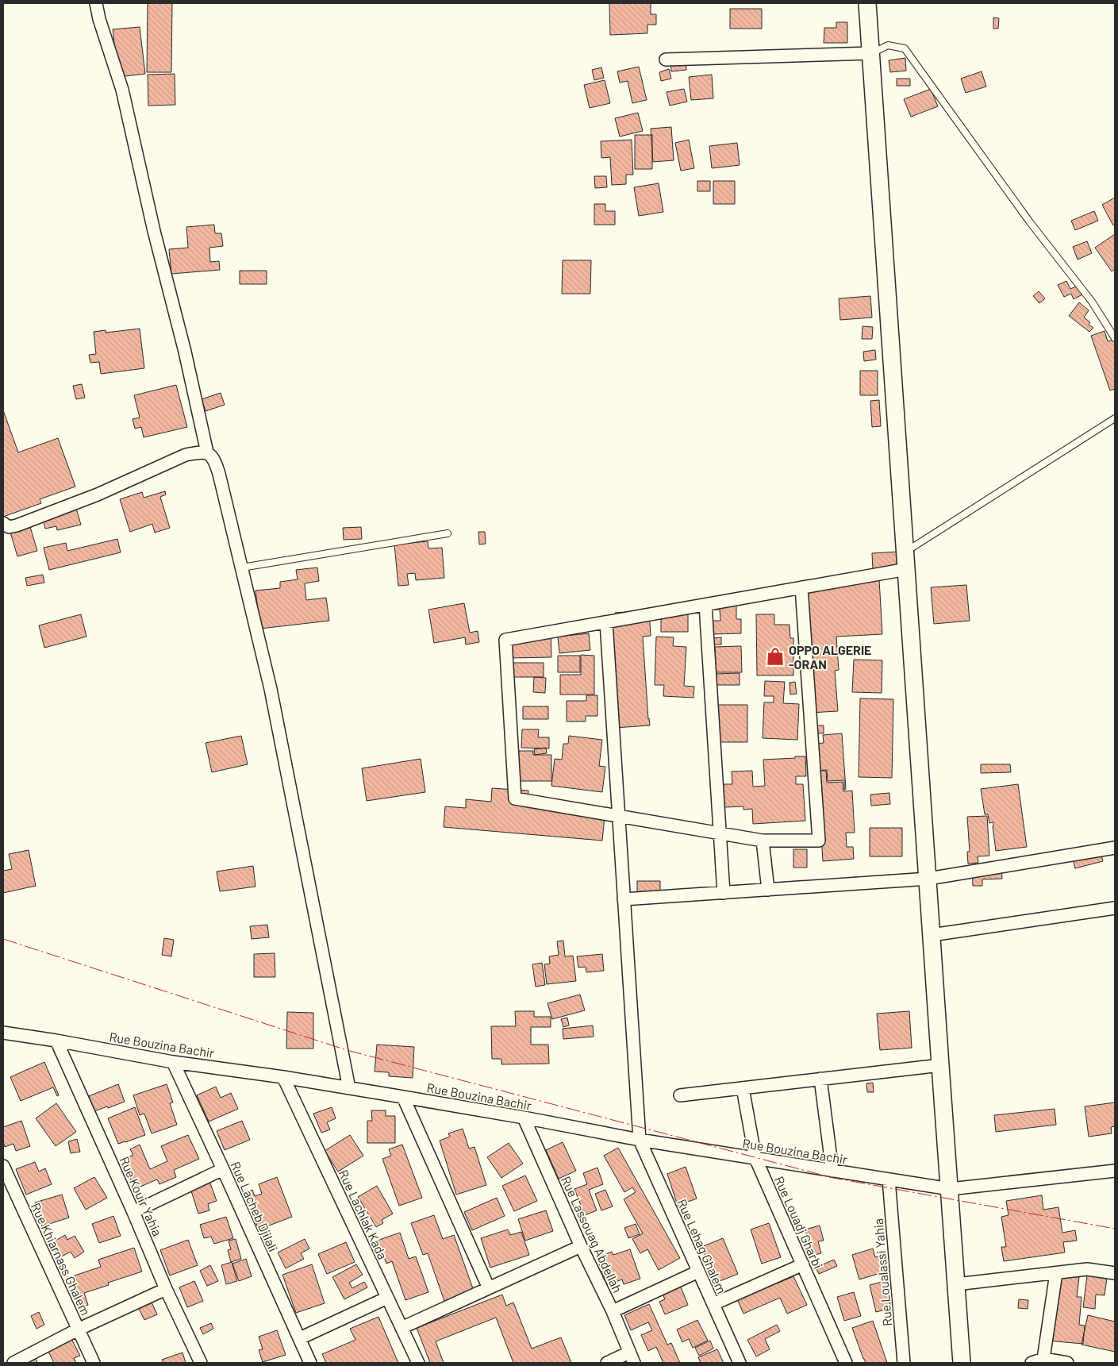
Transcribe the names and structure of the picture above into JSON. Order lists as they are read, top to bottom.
{
  "streets": {
    "street": [
      "Rue Bouzina Bachir",
      "Rue Kouir Yahia",
      "Rue Lacheb Djilali",
      "Rue Lachlak Kada",
      "Rue Louadj Gharbi",
      "Rue Lassouag Abdellah",
      "Rue Lehag Ghalem",
      "Rue Khiarnass Ghalem",
      "Rue Loualassi Yahia"
    ]
  },
  "crossings": [
    ["Rue Bouzina Bachir", "Rue Kouir Yahia"],
    ["Rue Bouzina Bachir", "Rue Lacheb Djilali"],
    ["Rue Bouzina Bachir", "Rue Lachlak Kada"],
    ["Rue Bouzina Bachir", "Rue Louadj Gharbi"],
    ["Rue Bouzina Bachir", "Rue Lassouag Abdellah"],
    ["Rue Bouzina Bachir", "Rue Lehag Ghalem"],
    ["Rue Bouzina Bachir", "Rue Loualassi Yahia"]
  ],
  "places": {
    "shop": ["OPPO ALGERIE -ORAN"]
  }
}
